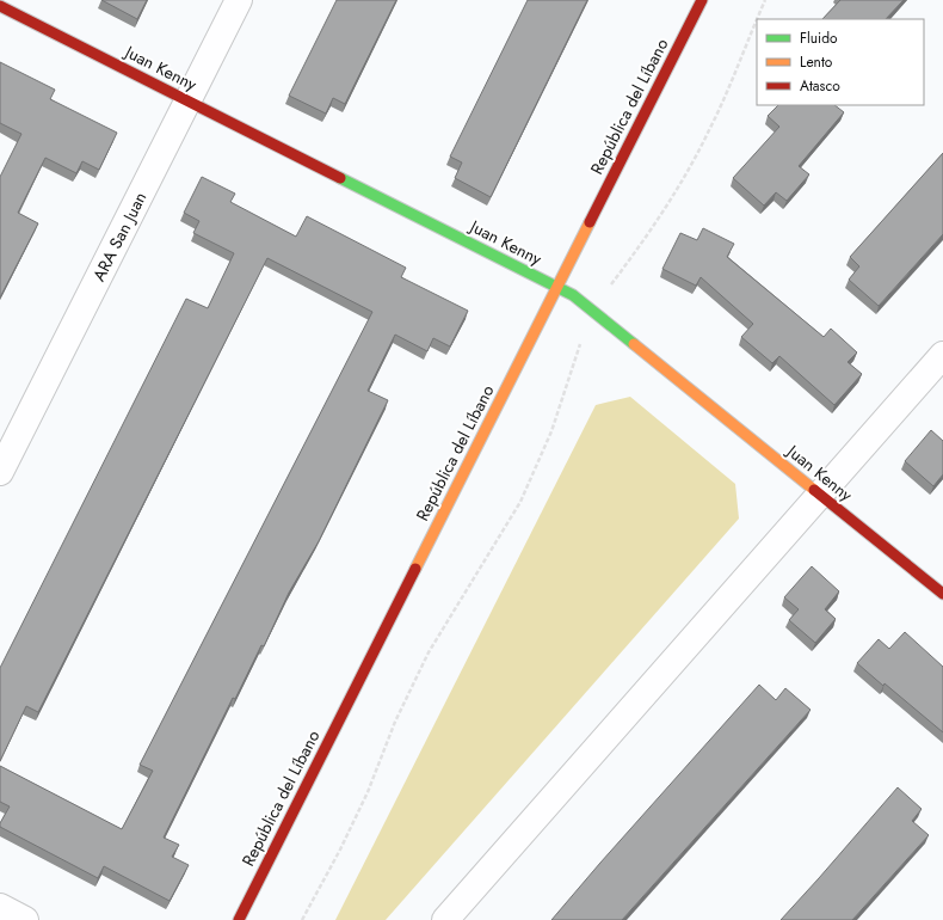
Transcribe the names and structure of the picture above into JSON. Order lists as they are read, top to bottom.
{
  "streets": {
    "street": ["Juan Kenny", "República del Líbano", "ARA San Juan"]
  },
  "crossings": [
    ["Juan Kenny", "República del Líbano"],
    ["Juan Kenny", "ARA San Juan"]
  ],
  "legend": ["Fluido", "Lento", "Atasco"]
}
